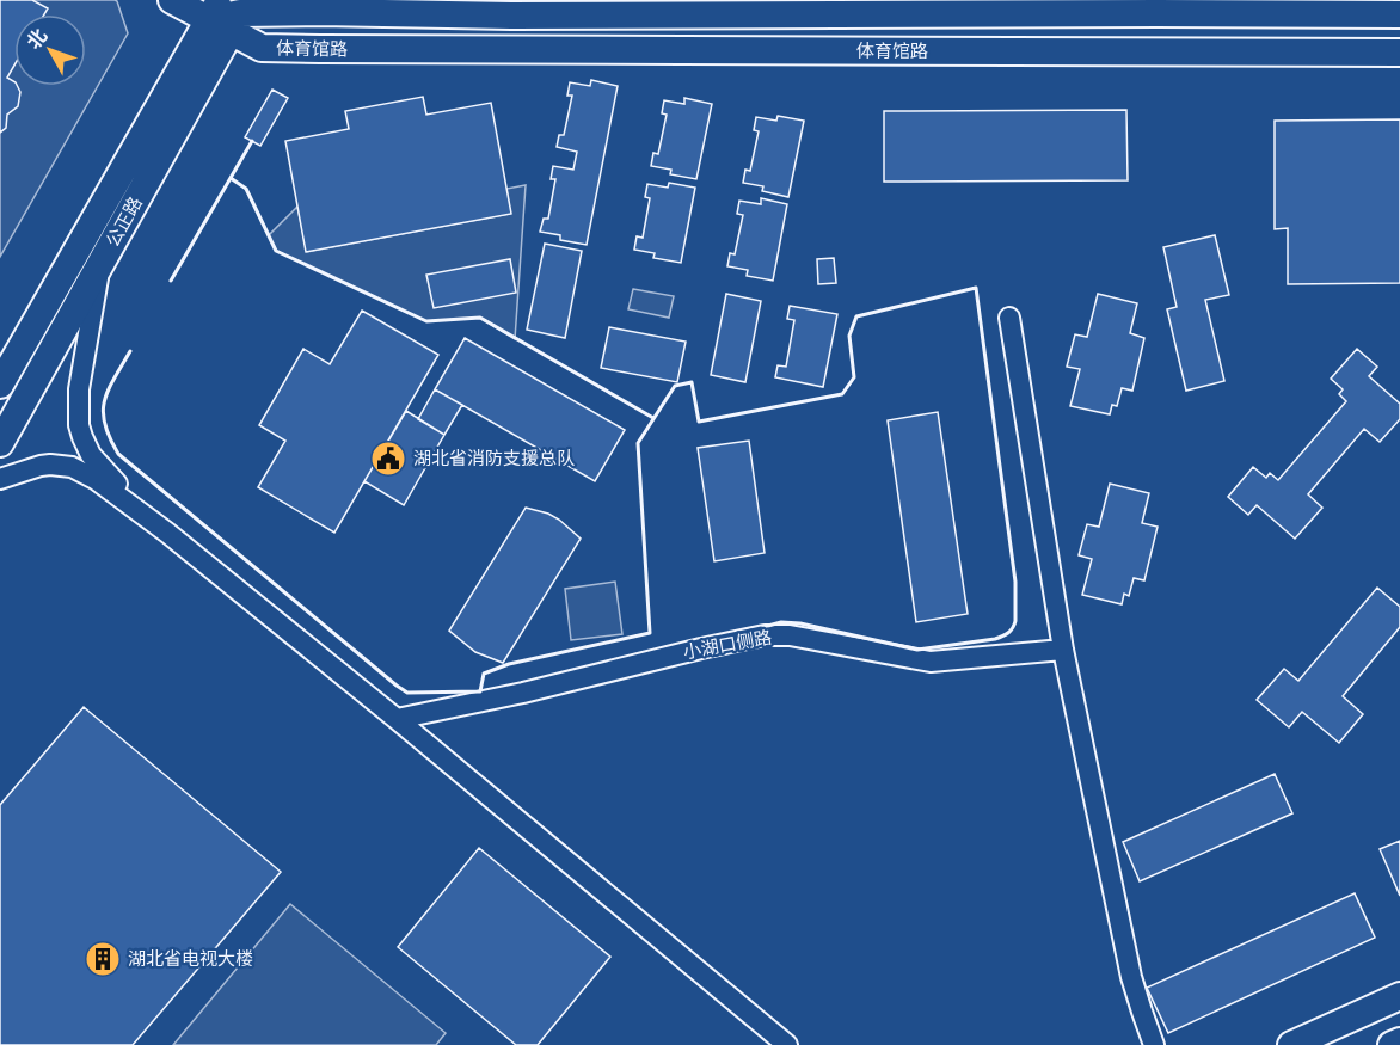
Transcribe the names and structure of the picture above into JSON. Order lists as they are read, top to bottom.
{
  "streets": {
    "main road": ["体育馆路", "公正路"],
    "street": ["小湖口侧路"]
  },
  "crossings": [
    ["体育馆路", "公正路"]
  ],
  "places": {
    "public building": ["湖北省消防支援总队"],
    "building": ["湖北省电视大楼"]
  },
  "north": "top left"
}
